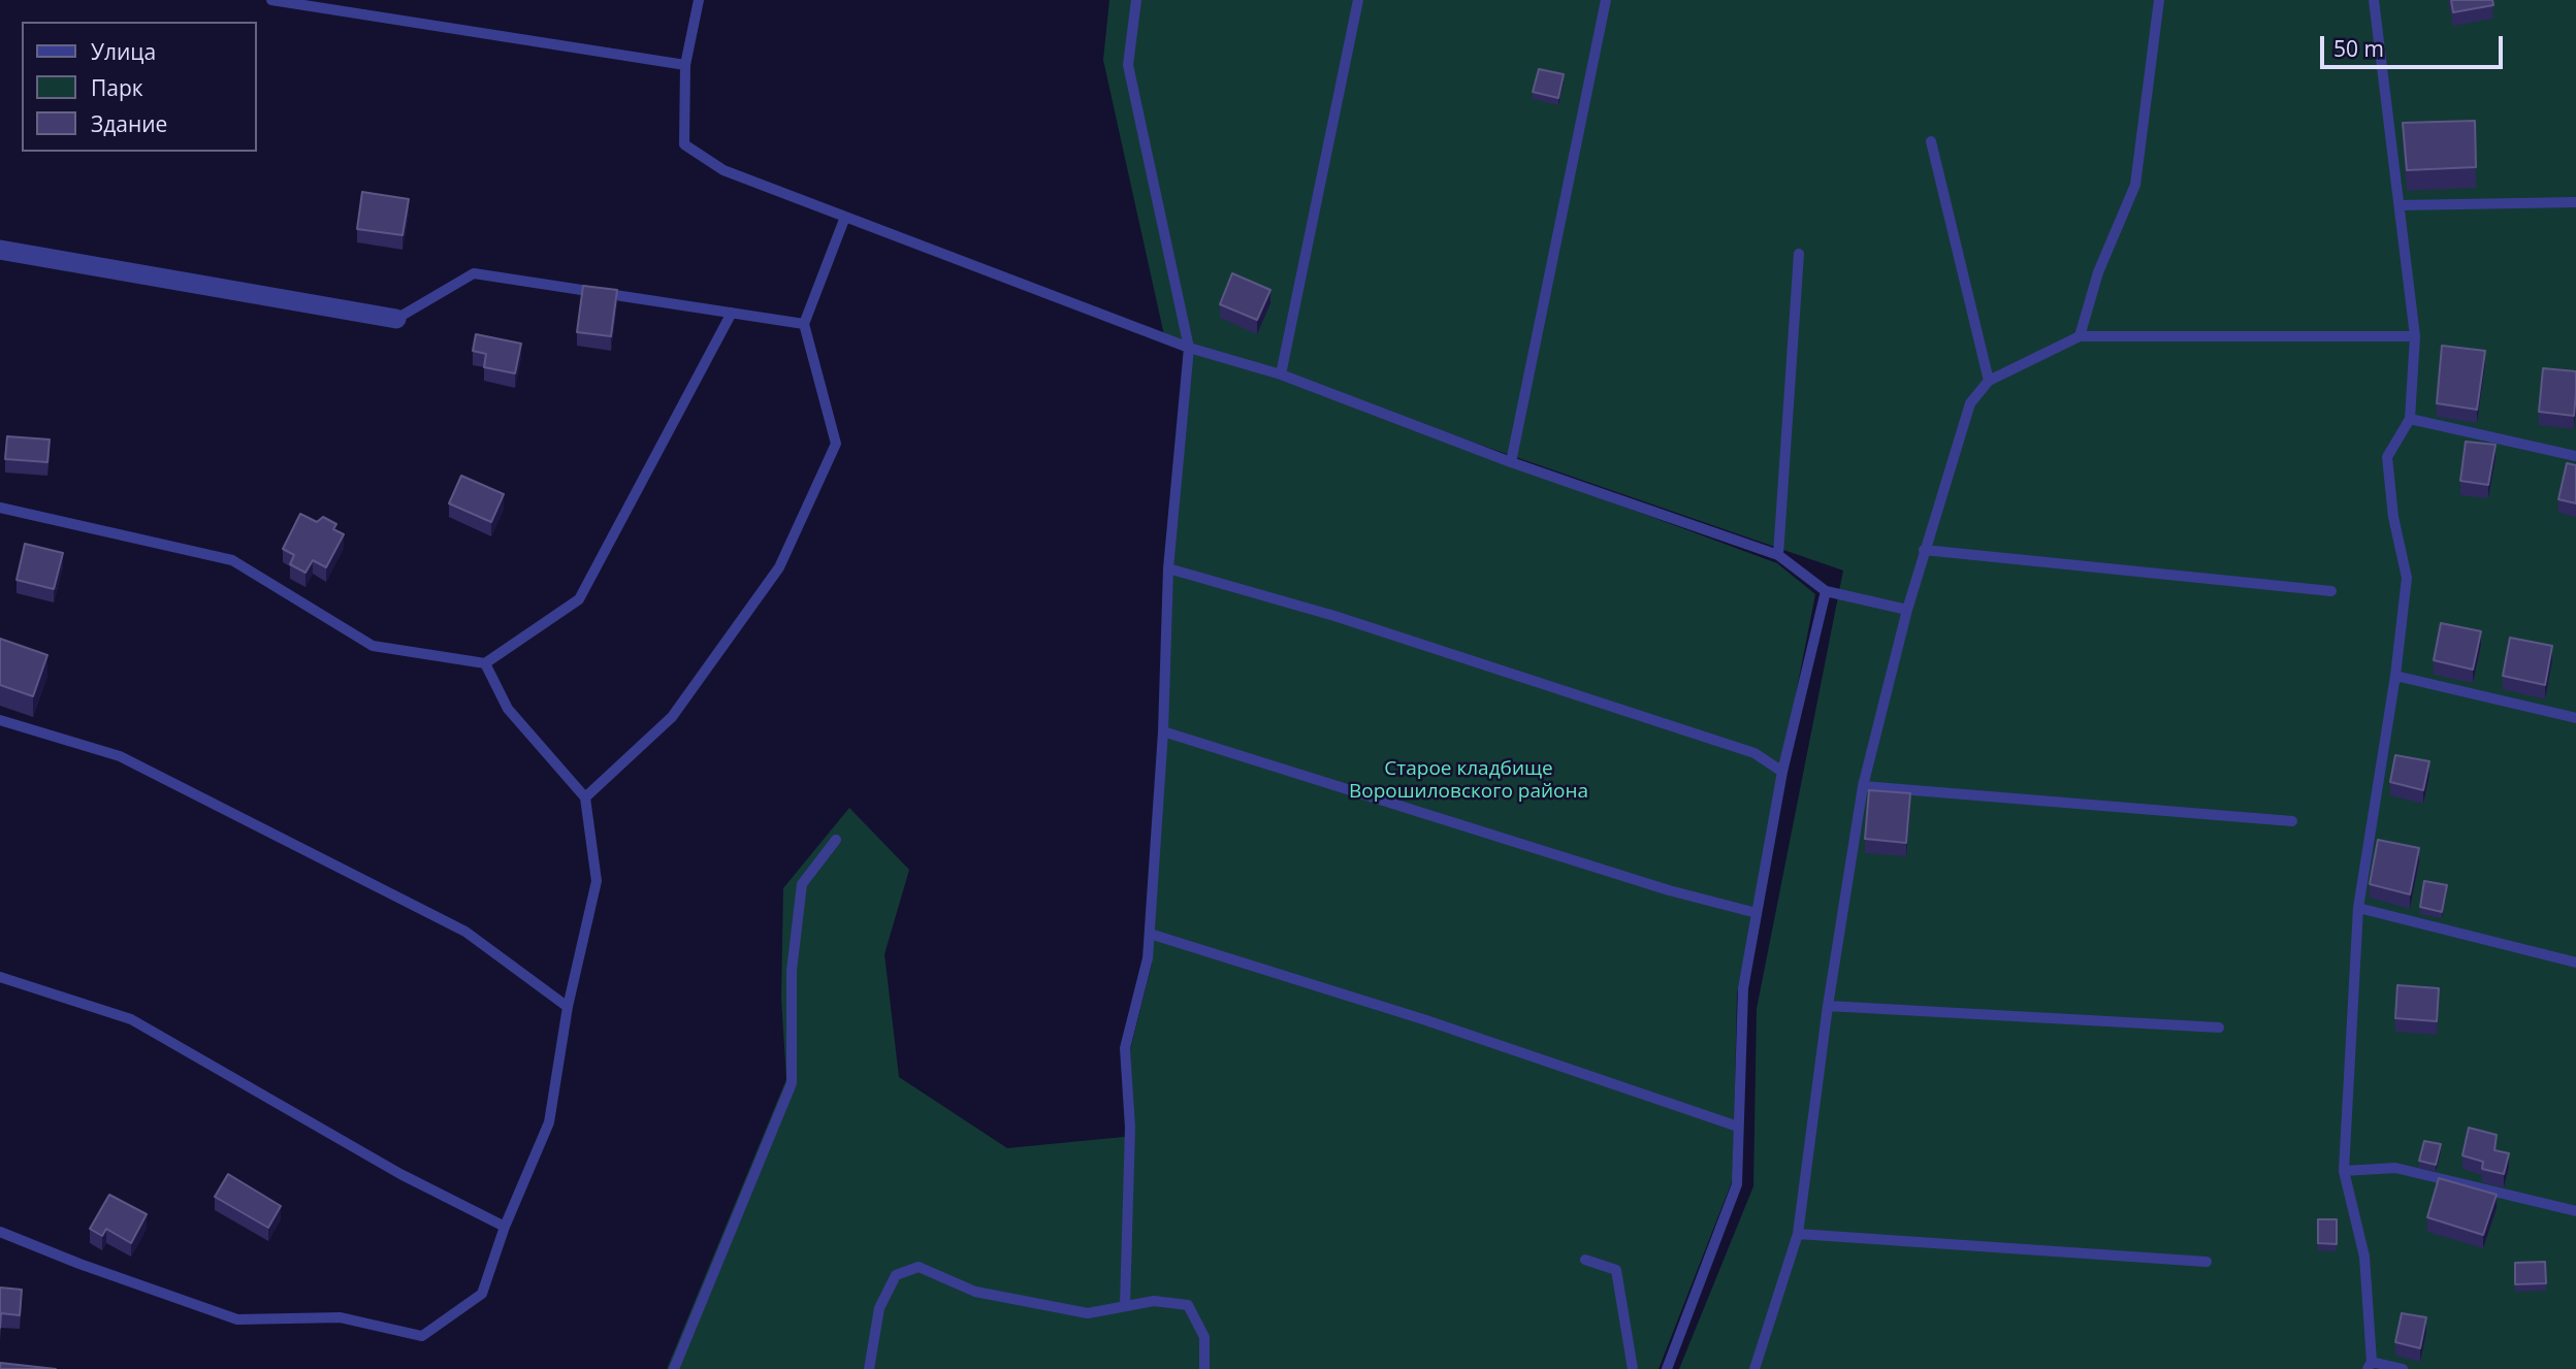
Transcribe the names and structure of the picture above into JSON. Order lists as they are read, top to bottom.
{
  "parks": ["Старое кладбище Ворошиловского района"],
  "legend": ["Улица", "Парк", "Здание"],
  "scale_bar": "50 m"
}
